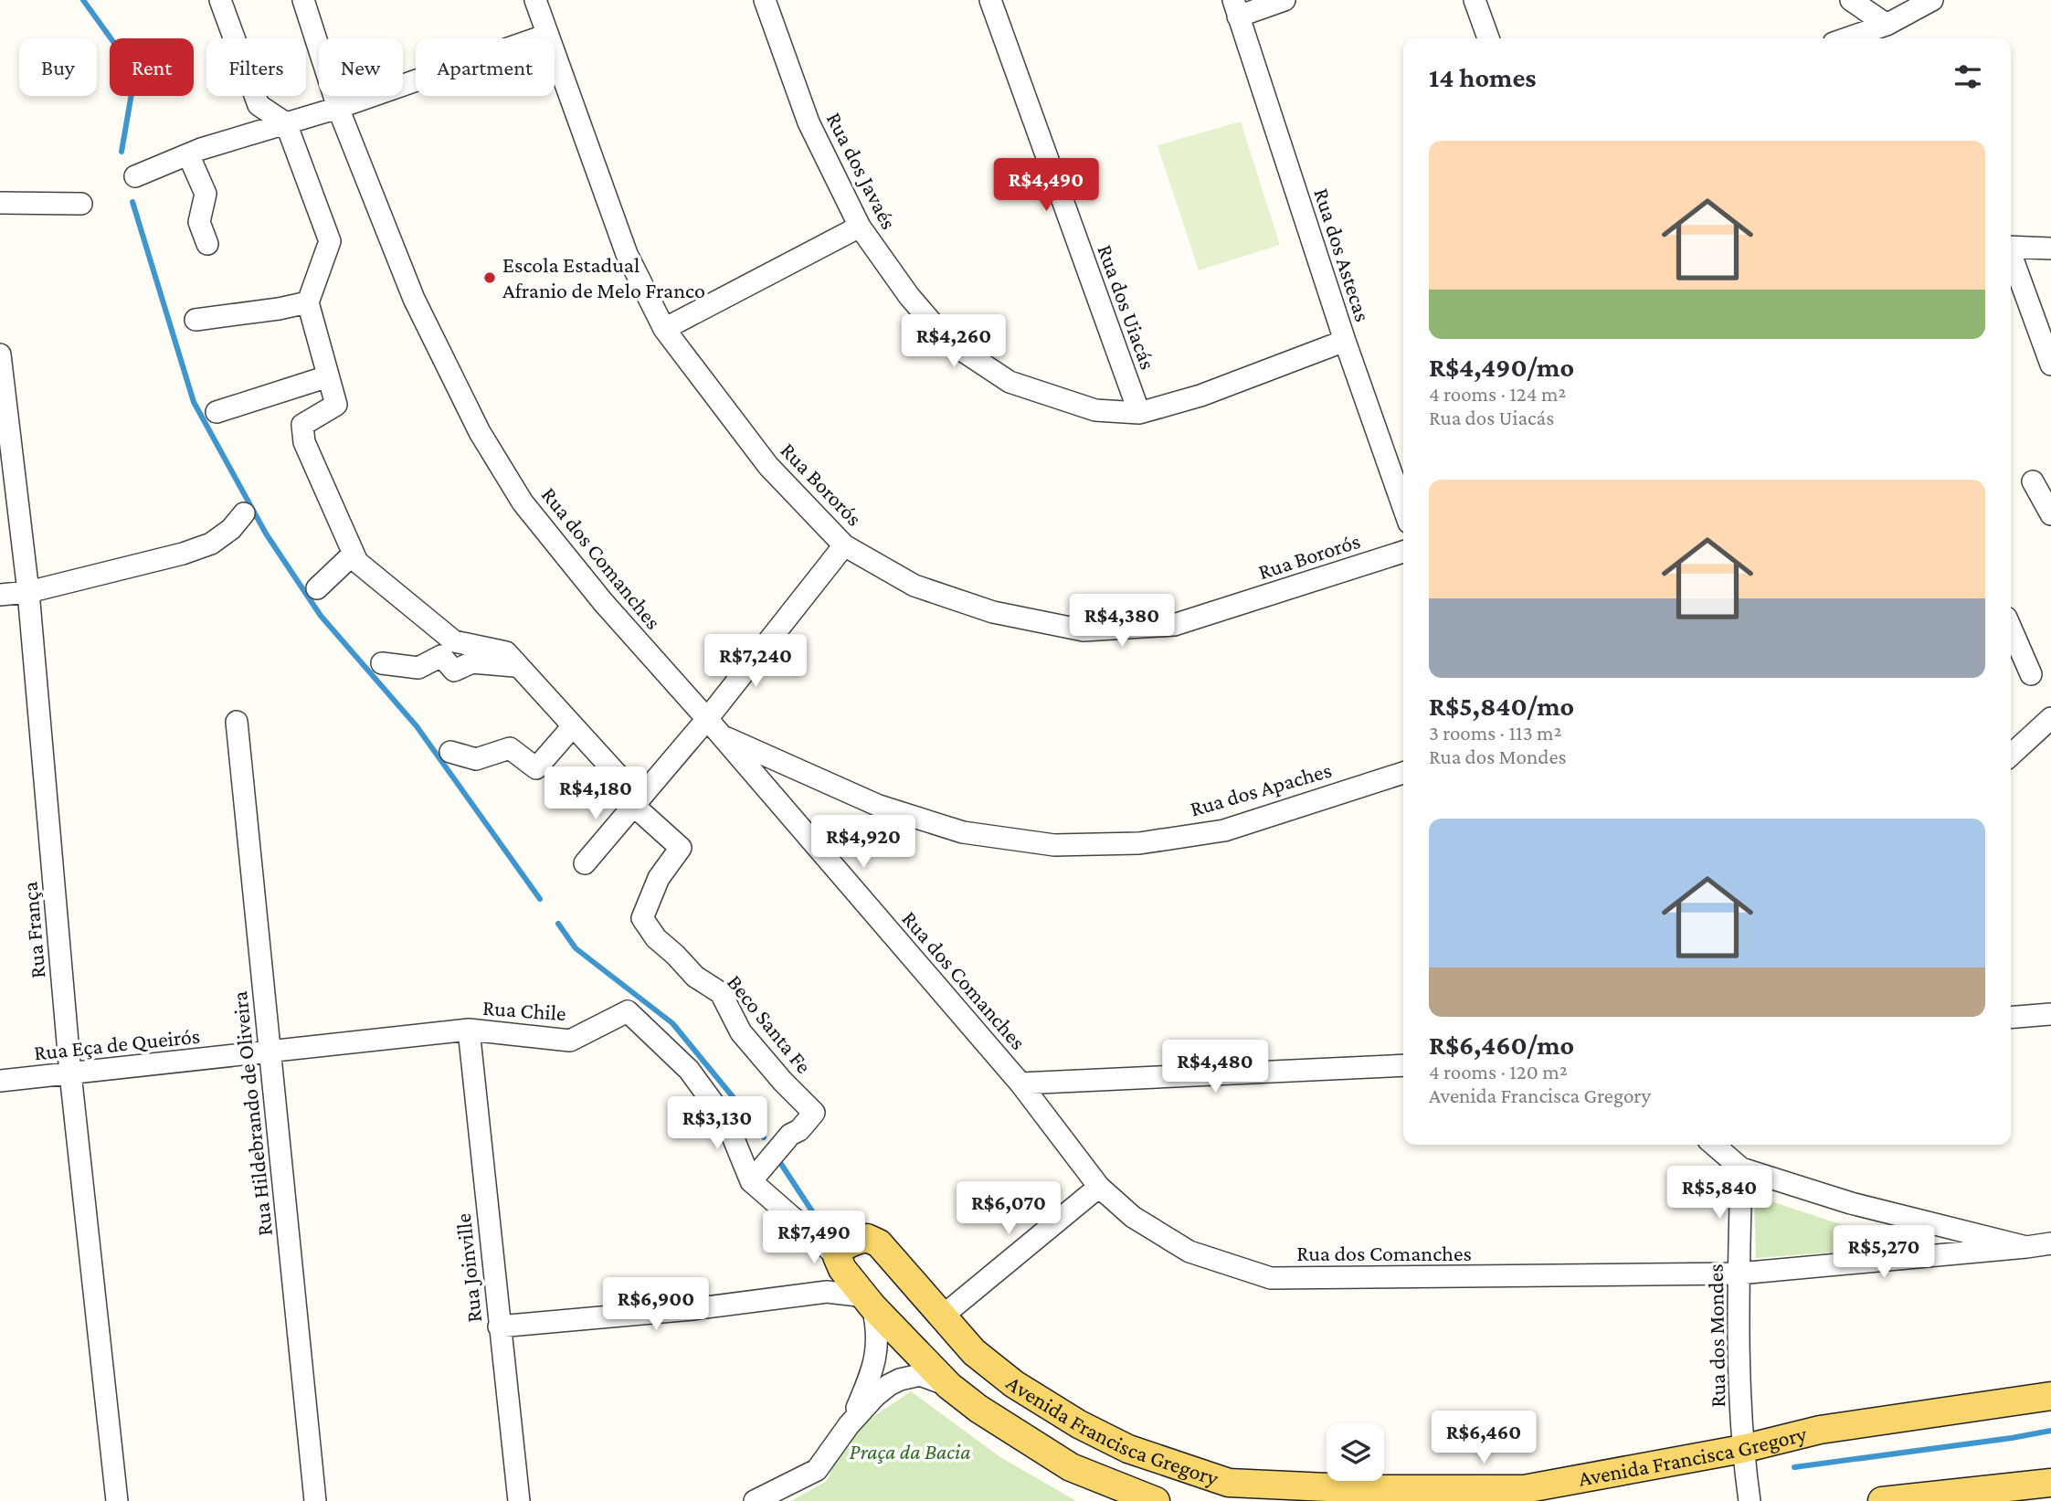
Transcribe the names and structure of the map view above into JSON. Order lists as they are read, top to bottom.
{
  "streets": {
    "main road": ["Avenida Francisca Gregory"],
    "street": [
      "Rua dos Javaés",
      "Rua dos Astecas",
      "Rua dos Uiacás",
      "Rua Bororós",
      "Rua dos Comanches",
      "Rua dos Apaches",
      "Rua França",
      "Rua Chile",
      "Beco Santa Fe",
      "Rua Eça de Queirós",
      "Rua Hildebrando de Oliveira",
      "Rua Joinville",
      "Rua dos Mondes"
    ]
  },
  "crossings": [
    ["Rua dos Javaés", "Rua dos Astecas"],
    ["Rua dos Javaés", "Rua dos Uiacás"],
    ["Rua dos Comanches", "Rua dos Apaches"],
    ["Rua dos Comanches", "Rua dos Mondes"],
    ["Rua França", "Rua Eça de Queirós"],
    ["Rua Chile", "Beco Santa Fe"],
    ["Rua Chile", "Rua Eça de Queirós"],
    ["Rua Chile", "Rua Joinville"],
    ["Rua Chile", "Avenida Francisca Gregory"],
    ["Rua Eça de Queirós", "Rua Hildebrando de Oliveira"],
    ["Rua Eça de Queirós", "Rua Joinville"],
    ["Rua dos Mondes", "Avenida Francisca Gregory"]
  ],
  "parks": ["Praça da Bacia"],
  "places": ["Escola Estadual Afranio de Melo Franco"],
  "page": {
    "chip": [
      "Buy",
      "Rent",
      "Filters",
      "New",
      "Apartment"
    ],
    "heading": "14 homes",
    "list": [
      {
        "name": "R$4,490/mo",
        "note": "4 rooms · 124 m² · Rua dos Uiacás"
      },
      {
        "name": "R$5,840/mo",
        "note": "3 rooms · 113 m² · Rua dos Mondes"
      },
      {
        "name": "R$6,460/mo",
        "note": "4 rooms · 120 m² · Avenida Francisca Gregory"
      }
    ],
    "price": [
      "R$4,490",
      "R$4,260",
      "R$4,380",
      "R$7,240",
      "R$4,180",
      "R$4,920",
      "R$4,480",
      "R$3,130",
      "R$5,840",
      "R$6,070",
      "R$7,490",
      "R$5,270",
      "R$6,900",
      "R$6,460"
    ]
  }
}
